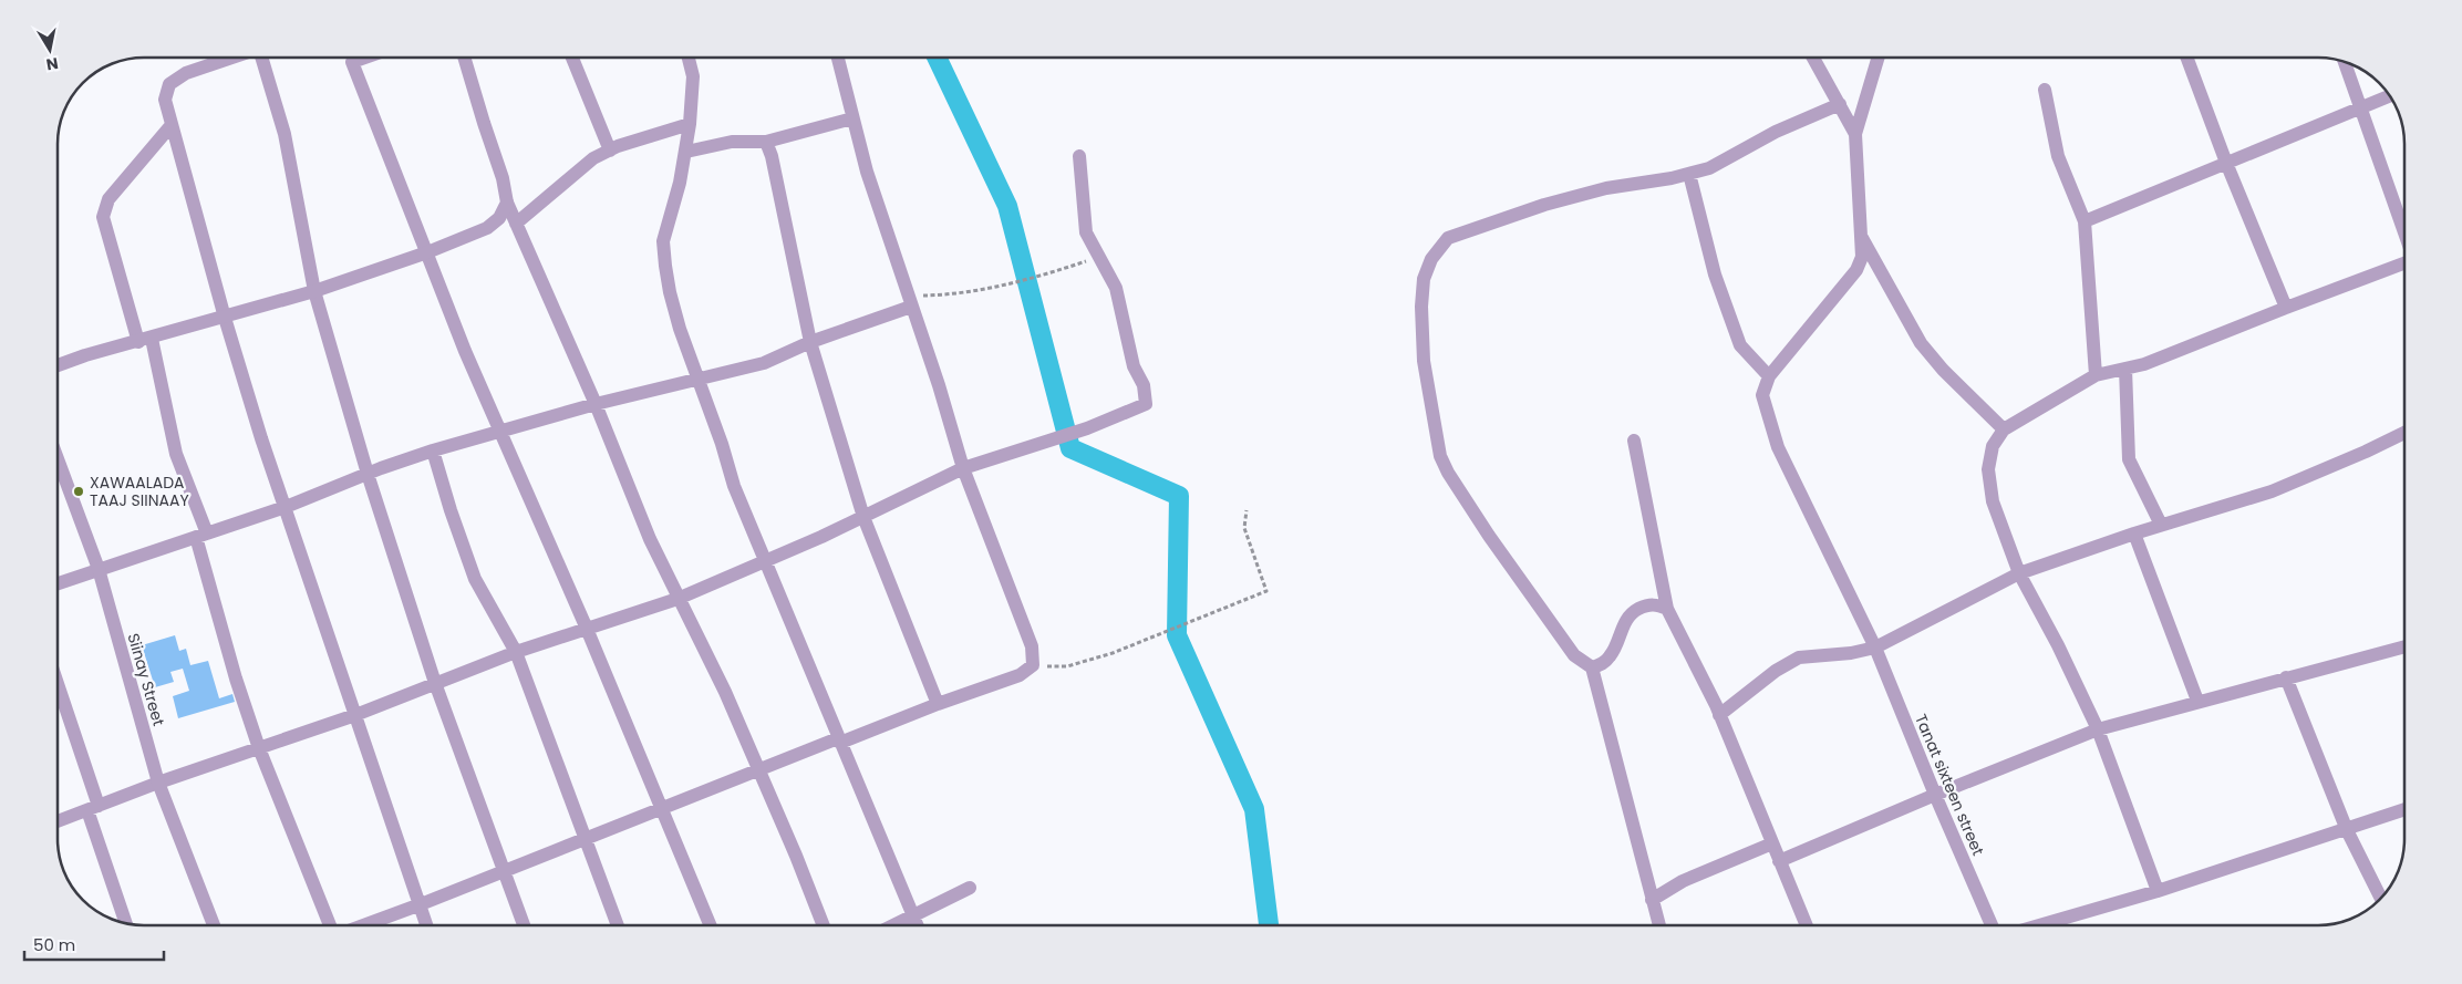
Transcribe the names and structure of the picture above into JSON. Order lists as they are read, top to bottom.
{
  "streets": {
    "street": ["Siinay Street", "Tanat sixteen street"]
  },
  "places": ["XAWAALADA TAAJ SIINAAY"],
  "scale_bar": "50 m",
  "north": "bottom"
}
